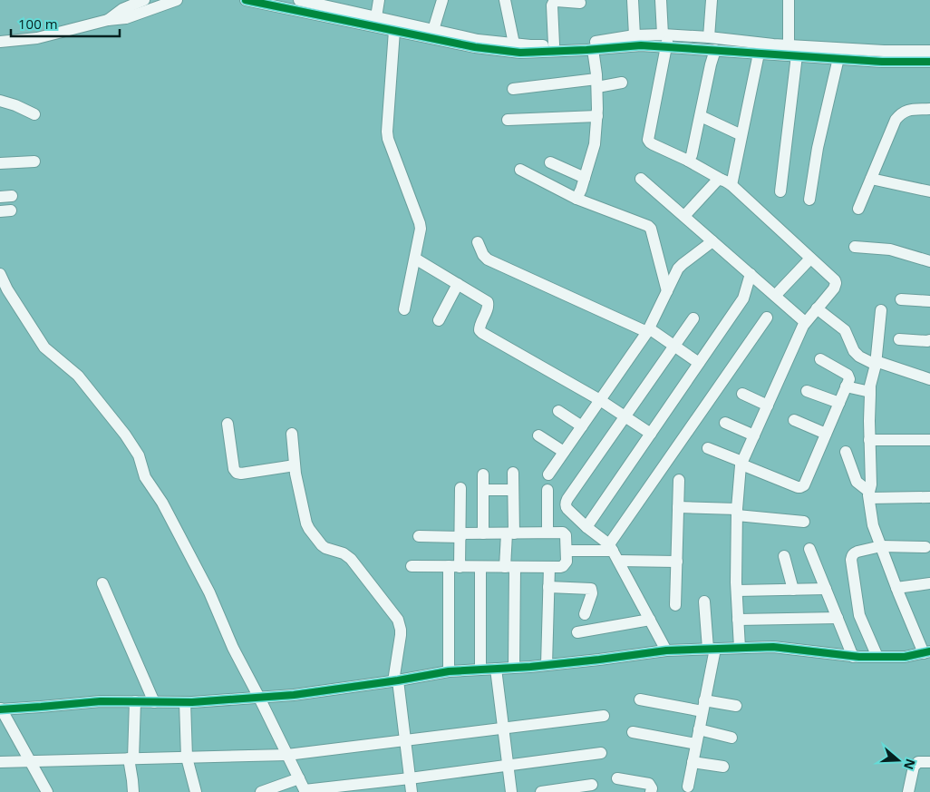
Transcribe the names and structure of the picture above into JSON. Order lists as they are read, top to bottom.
{
  "scale_bar": "100 m",
  "north": "right"
}
